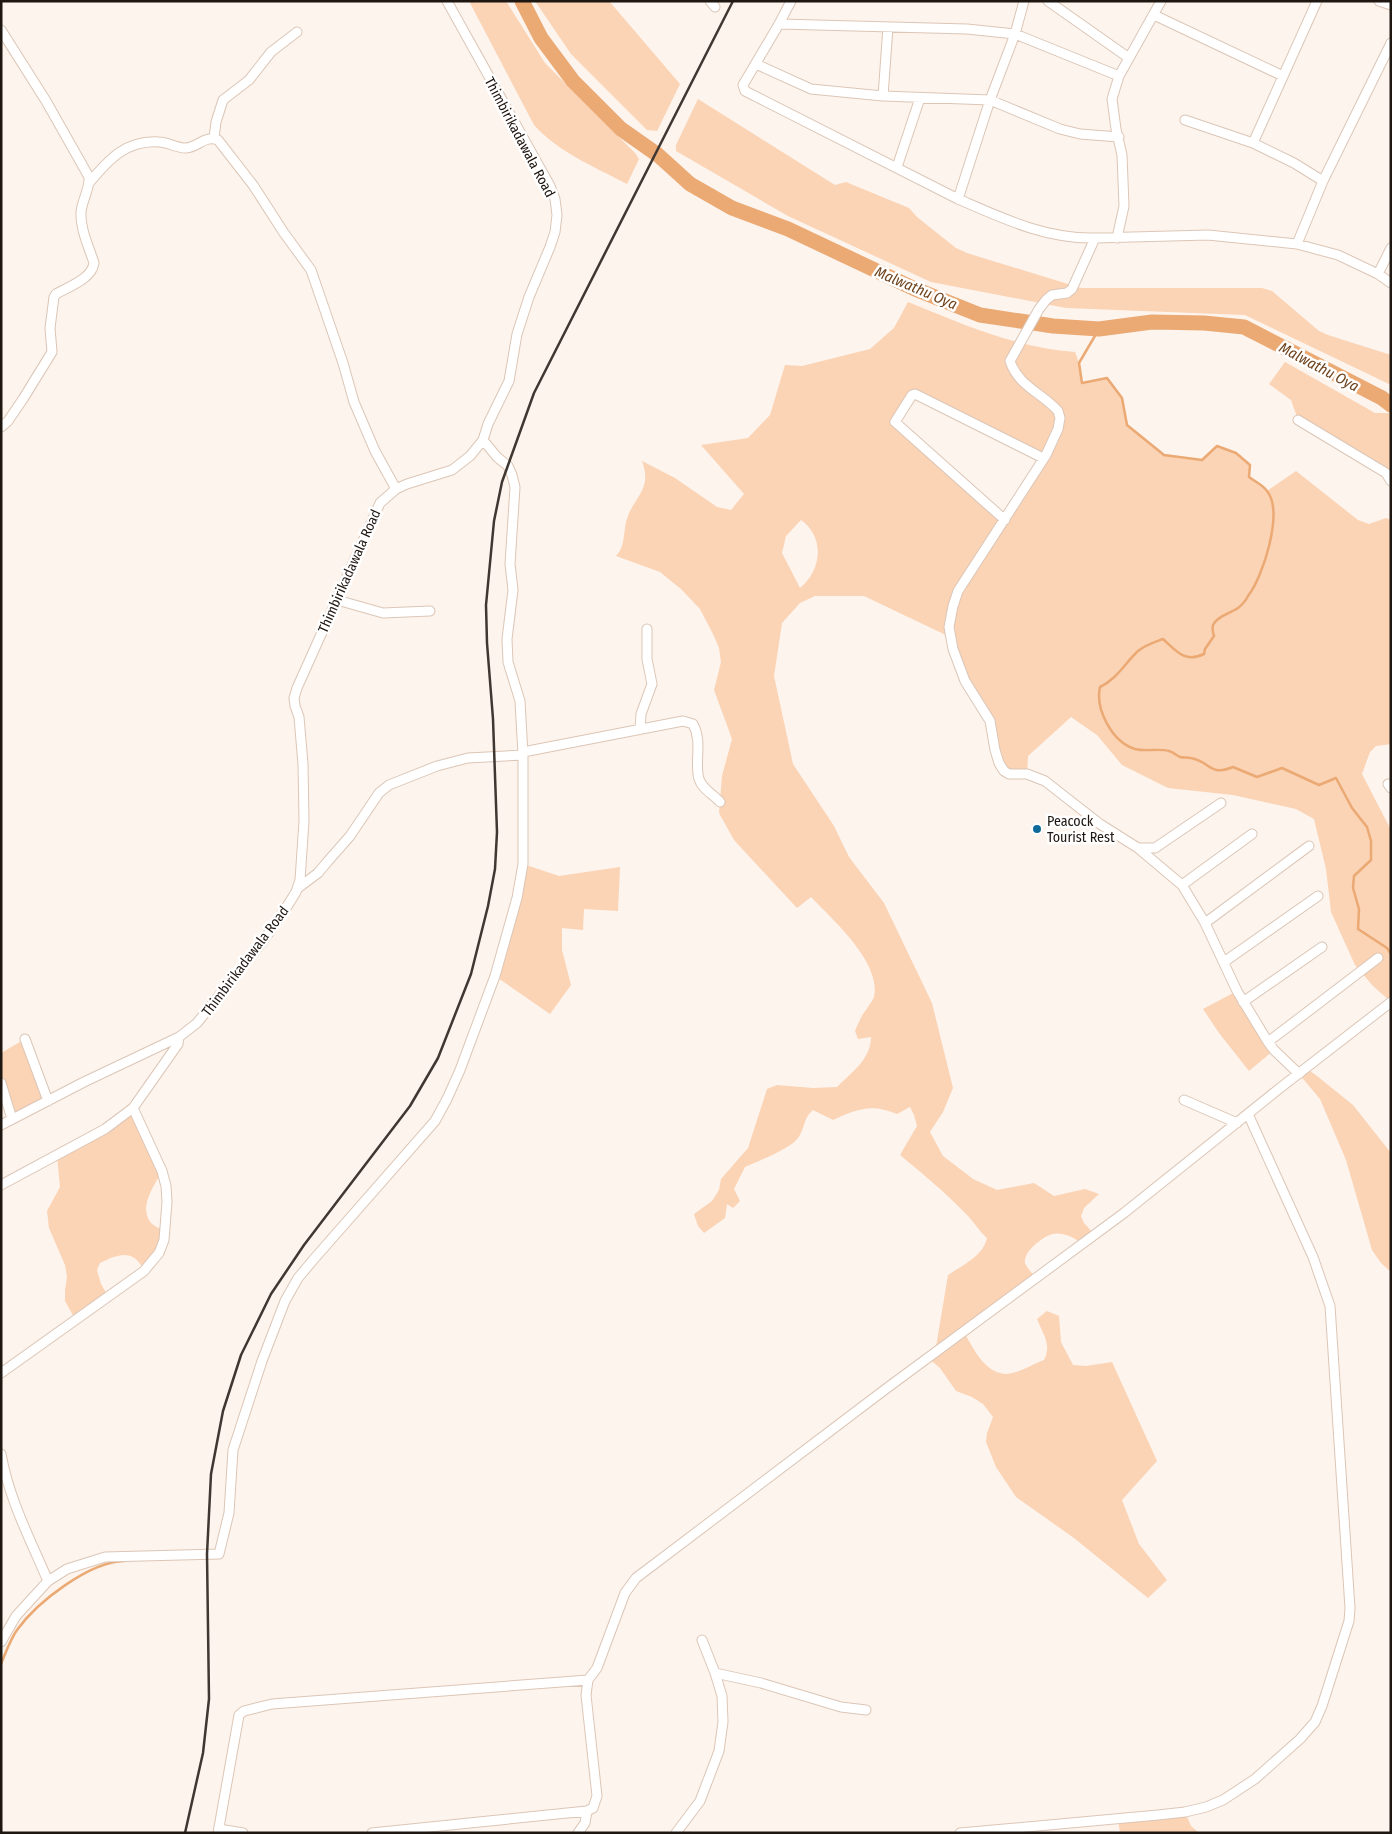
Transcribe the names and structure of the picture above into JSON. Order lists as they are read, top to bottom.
{
  "streets": {
    "street": ["Thimbirikadawala Road"]
  },
  "water": ["Malwathu Oya"],
  "places": ["Peacock Tourist Rest"]
}
